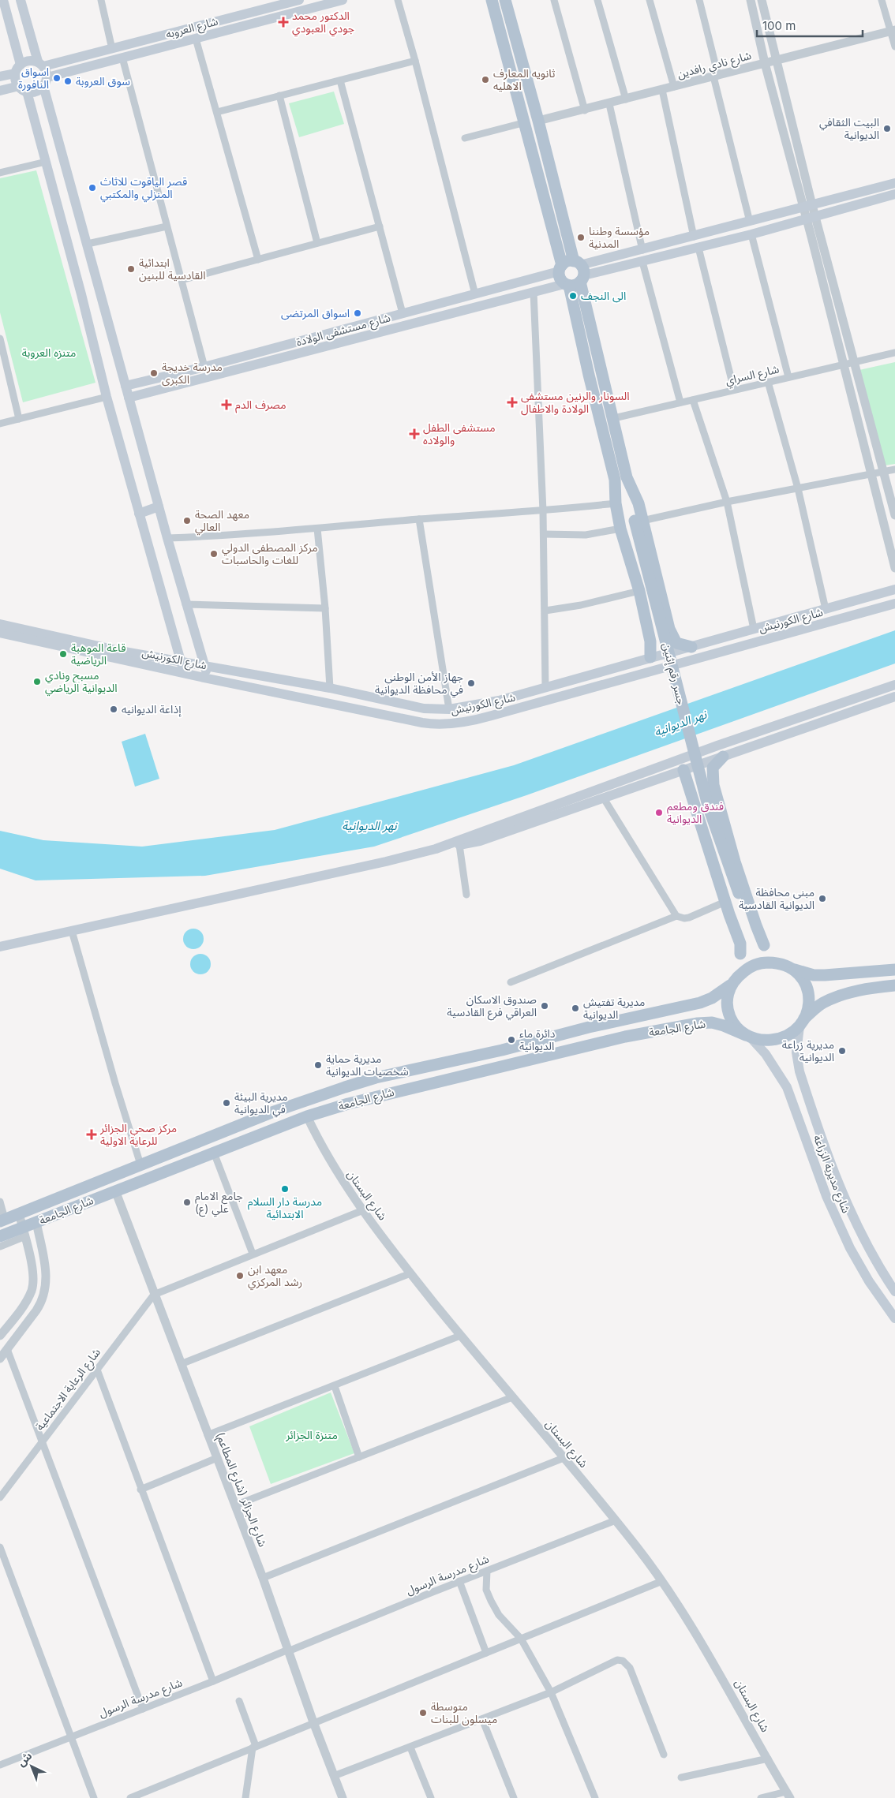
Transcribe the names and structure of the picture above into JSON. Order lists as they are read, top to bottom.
{
  "streets": {
    "main road": [
      "شارع العروبه",
      "شارع مستشفى الولادة",
      "شارع الكورنيش",
      "جسر رقم إثنين",
      "شارع الجامعة",
      "شارع مديرية الزراعة"
    ],
    "street": [
      "شارع نادي رافدين",
      "شارع السراي",
      "شارع البستان",
      "شارع الرعاية الاجتماعية",
      "شارع الجزائر (شارع المطاعم)",
      "شارع مدرسة الرسول"
    ]
  },
  "crossings": [
    ["شارع الجامعة", "شارع مديرية الزراعة"],
    ["شارع الجامعة", "شارع البستان"],
    ["شارع الجامعة", "شارع الجزائر (شارع المطاعم)"],
    ["شارع البستان", "شارع مدرسة الرسول"],
    ["شارع الرعاية الاجتماعية", "شارع الجزائر (شارع المطاعم)"],
    ["شارع الجزائر (شارع المطاعم)", "شارع مدرسة الرسول"]
  ],
  "water": ["نهر الديوانية"],
  "parks": ["متنزه العروبة", "متنزة الجزائر"],
  "places": {
    "health": [
      "الدكتور محمد جودي العبودي",
      "السونار والرنين مستشفى الولادة والاطفال",
      "مصرف الدم",
      "مستشفى الطفل والولاده",
      "مركز صحي الجزائر للرعاية الاولية"
    ],
    "other": [
      "اسواق النافورة",
      "ثانويه المعارف الاهليه",
      "سوق العروبة",
      "البيت الثقافي الديوانية",
      "قصر الياقوت للاثاث المنزلي والمكتبي",
      "مؤسسة وطننا المدنية",
      "ابتدائية القادسية للبنين",
      "الى النجف",
      "اسواق المرتضى",
      "مدرسة خديجة الكبرى",
      "معهد الصحة العالي",
      "مركز المصطفى الدولي للغات والحاسبات",
      "قاعة الموهبة الرياضية",
      "مسبح ونادي الديوانية الرياضي",
      "جهاز الأمن الوطني في محافظة الديوانية",
      "إذاعة الديوانيه",
      "فندق ومطعم الديوانية",
      "مبنى محافظة الديوانية القادسية",
      "صندوق الاسكان العراقي فرع القادسية",
      "مديرية تفتيش الديوانية",
      "دائرة ماء الديوانية",
      "مديرية زراعة الديوانية",
      "مديرية حماية شخصيات الديوانية",
      "مديرية البيئة في الديوانية",
      "مدرسة دار السلام الابتدائية",
      "جامع الامام علي (ع)",
      "معهد ابن رشد المركزي",
      "متوسطة ميسلون للبنات"
    ]
  },
  "scale_bar": "100 m",
  "north": "top left"
}
